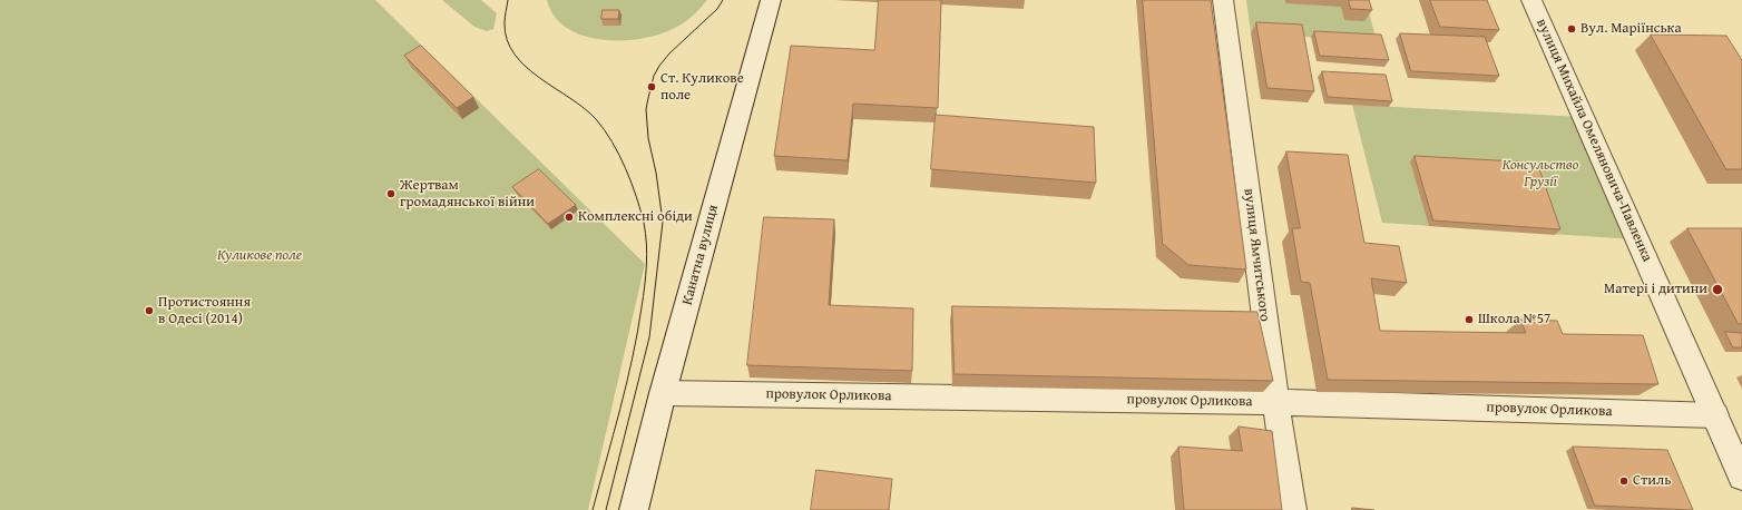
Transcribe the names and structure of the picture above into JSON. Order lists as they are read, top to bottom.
{
  "streets": {
    "street": [
      "вулиця Михайла Омеляновича-Павленка",
      "Канатна вулиця",
      "вулиця Ямчитського",
      "провулок Орликова"
    ]
  },
  "crossings": [
    ["вулиця Михайла Омеляновича-Павленка", "провулок Орликова"],
    ["Канатна вулиця", "провулок Орликова"],
    ["вулиця Ямчитського", "провулок Орликова"]
  ],
  "parks": ["Консульство Грузії", "Куликове поле"],
  "places": [
    "Вул. Маріїнська",
    "Ст. Куликове поле",
    "Жертвам громадянської війни",
    "Комплексні обіди",
    "Матері і дитини",
    "Протистояння в Одесі (2014)",
    "Школа №57",
    "Стиль"
  ]
}
